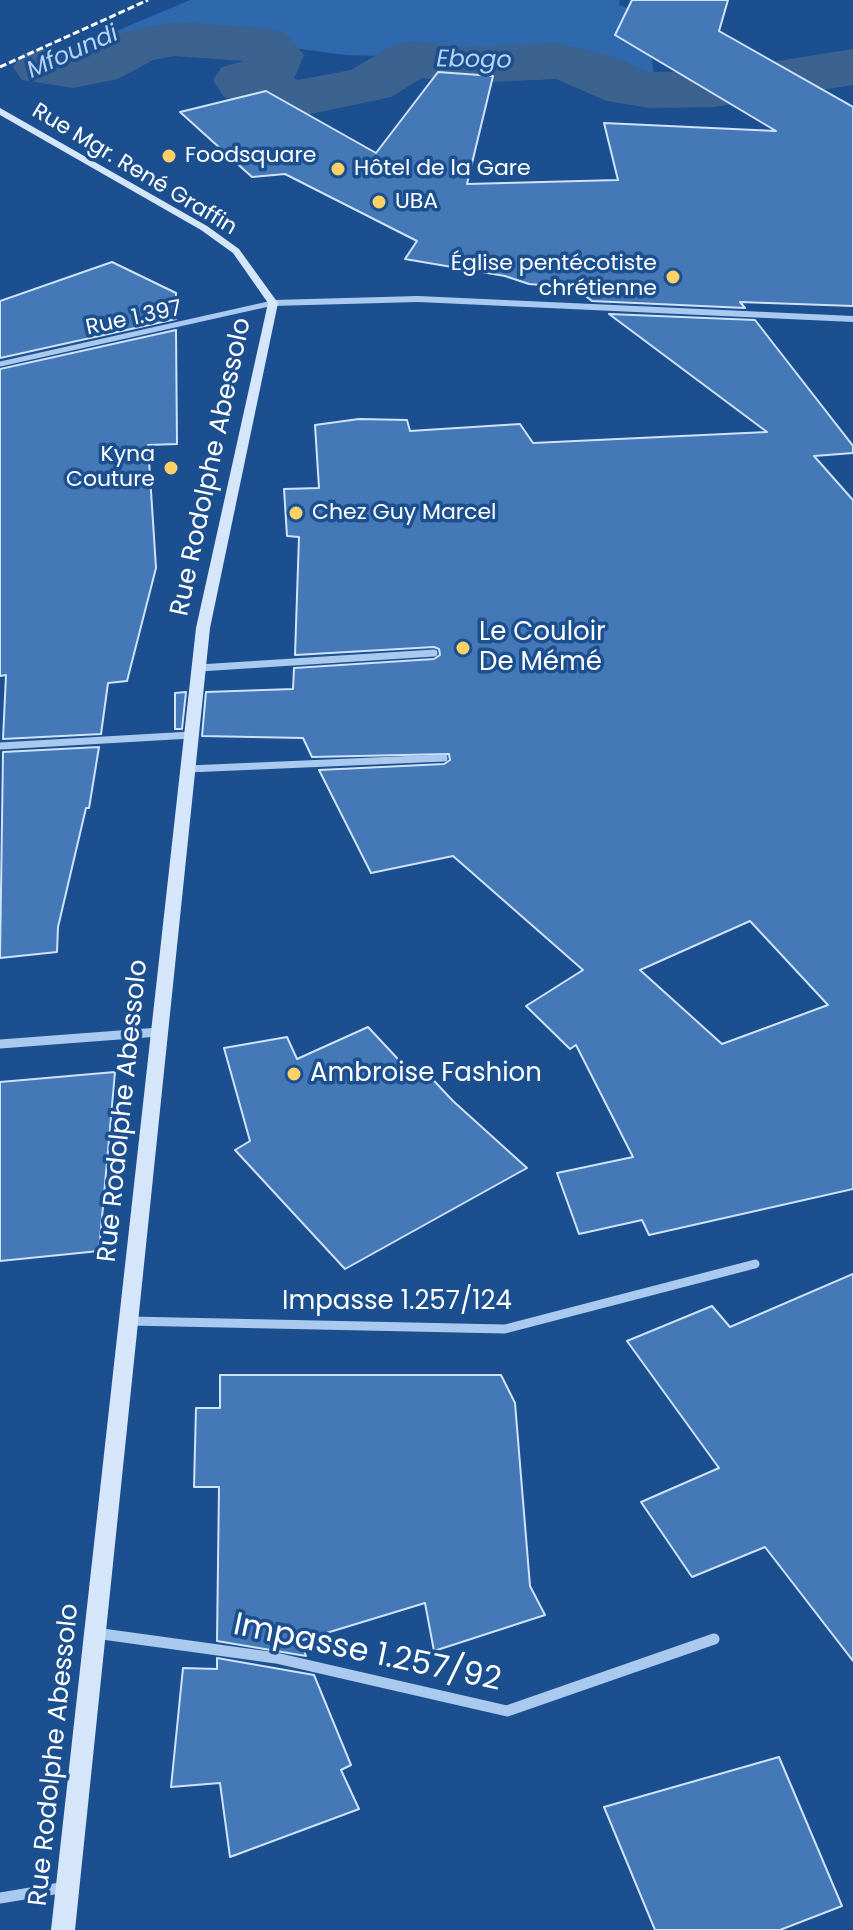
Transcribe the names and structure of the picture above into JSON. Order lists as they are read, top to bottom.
{
  "streets": {
    "main road": ["Rue Mgr. René Graffin", "Rue Rodolphe Abessolo"],
    "street": ["Rue 1.397", "Impasse 1.257/124", "Impasse 1.257/92"]
  },
  "crossings": [
    ["Rue Mgr. René Graffin", "Rue 1.397"],
    ["Rue Mgr. René Graffin", "Rue Rodolphe Abessolo"],
    ["Rue 1.397", "Rue Rodolphe Abessolo"],
    ["Rue Rodolphe Abessolo", "Impasse 1.257/124"],
    ["Rue Rodolphe Abessolo", "Impasse 1.257/92"]
  ],
  "water": ["Mfoundi", "Ebogo"],
  "places": [
    "Foodsquare",
    "Hôtel de la Gare",
    "UBA",
    "Église pentécotiste chrétienne",
    "Kyna Couture",
    "Chez Guy Marcel",
    "Le Couloir De Mémé",
    "Ambroise Fashion"
  ]
}
